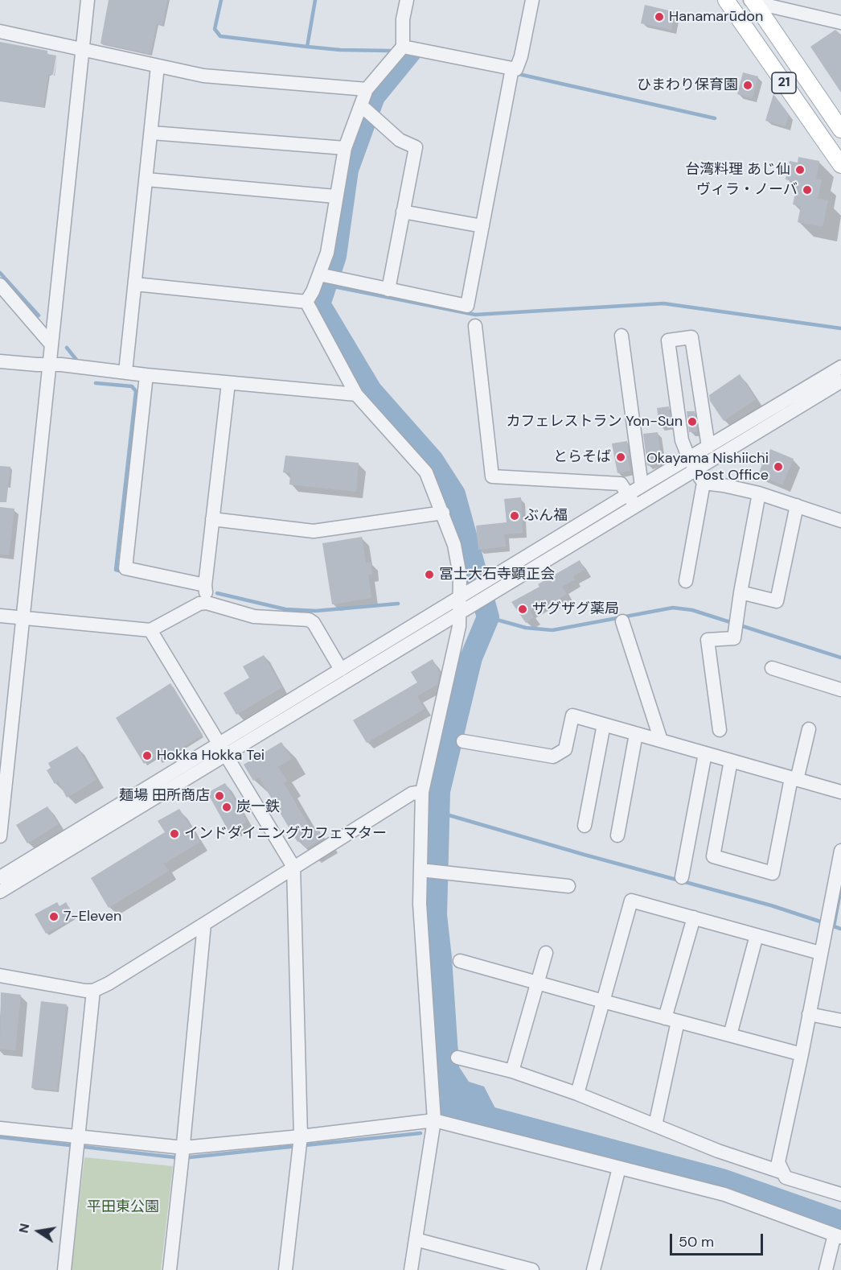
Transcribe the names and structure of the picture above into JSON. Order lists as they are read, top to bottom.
{
  "streets": {
    "main road": ["21"]
  },
  "parks": ["平田東公園"],
  "places": [
    "Hanamarūdon",
    "ひまわり保育園",
    "台湾料理 あじ仙",
    "ヴィラ・ノーバ",
    "カフェレストラン Yon-Sun",
    "とらそば",
    "Okayama Nishiichi Post Office",
    "ぶん福",
    "冨士大石寺顕正会",
    "ザグザグ薬局",
    "Hokka Hokka Tei",
    "麺場 田所商店",
    "炭一鉄",
    "インドダイニングカフェマター",
    "7-Eleven"
  ],
  "scale_bar": "50 m",
  "north": "left"
}
